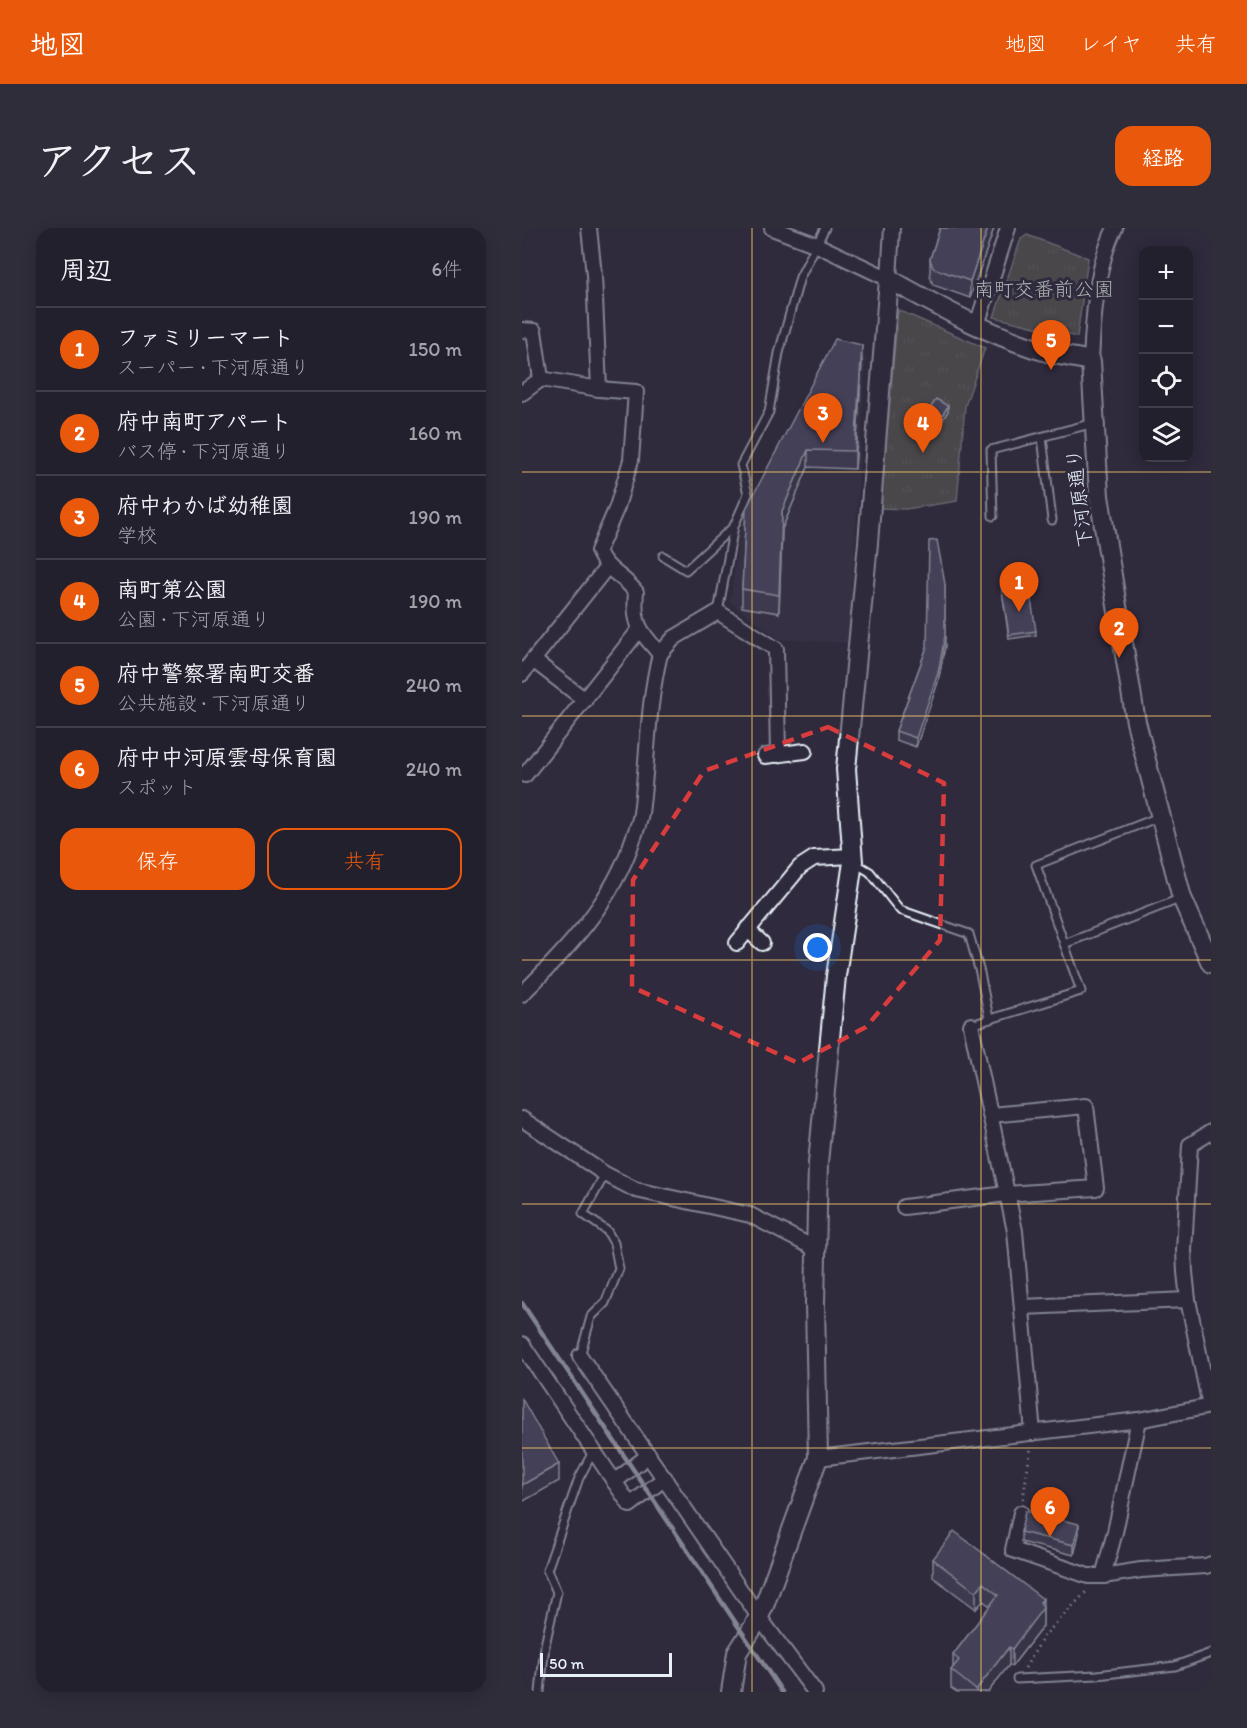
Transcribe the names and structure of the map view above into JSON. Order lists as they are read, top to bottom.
{
  "streets": {
    "street": ["下河原通り"]
  },
  "parks": ["南町交番前公園"],
  "scale_bar": "50 m",
  "page": {
    "header": "地図",
    "nav": ["地図", "レイヤ", "共有"],
    "title": "アクセス",
    "buttons": [
      "経路",
      ["保存", "共有"]
    ],
    "heading": ["周辺", "6件"],
    "map_buttons": ["+", "−"],
    "list": [
      {
        "mark": "1",
        "name": "ファミリーマート",
        "note": "スーパー · 下河原通り",
        "value": "150 m"
      },
      {
        "mark": "2",
        "name": "府中南町アパート",
        "note": "バス停 · 下河原通り",
        "value": "160 m"
      },
      {
        "mark": "3",
        "name": "府中わかば幼稚園",
        "note": "学校",
        "value": "190 m"
      },
      {
        "mark": "4",
        "name": "南町第公園",
        "note": "公園 · 下河原通り",
        "value": "190 m"
      },
      {
        "mark": "5",
        "name": "府中警察署南町交番",
        "note": "公共施設 · 下河原通り",
        "value": "240 m"
      },
      {
        "mark": "6",
        "name": "府中中河原雲母保育園",
        "note": "スポット",
        "value": "240 m"
      }
    ],
    "pins": [
      "5",
      "3",
      "4",
      "1",
      "2",
      "6"
    ],
    "scale": "50 m"
  }
}
